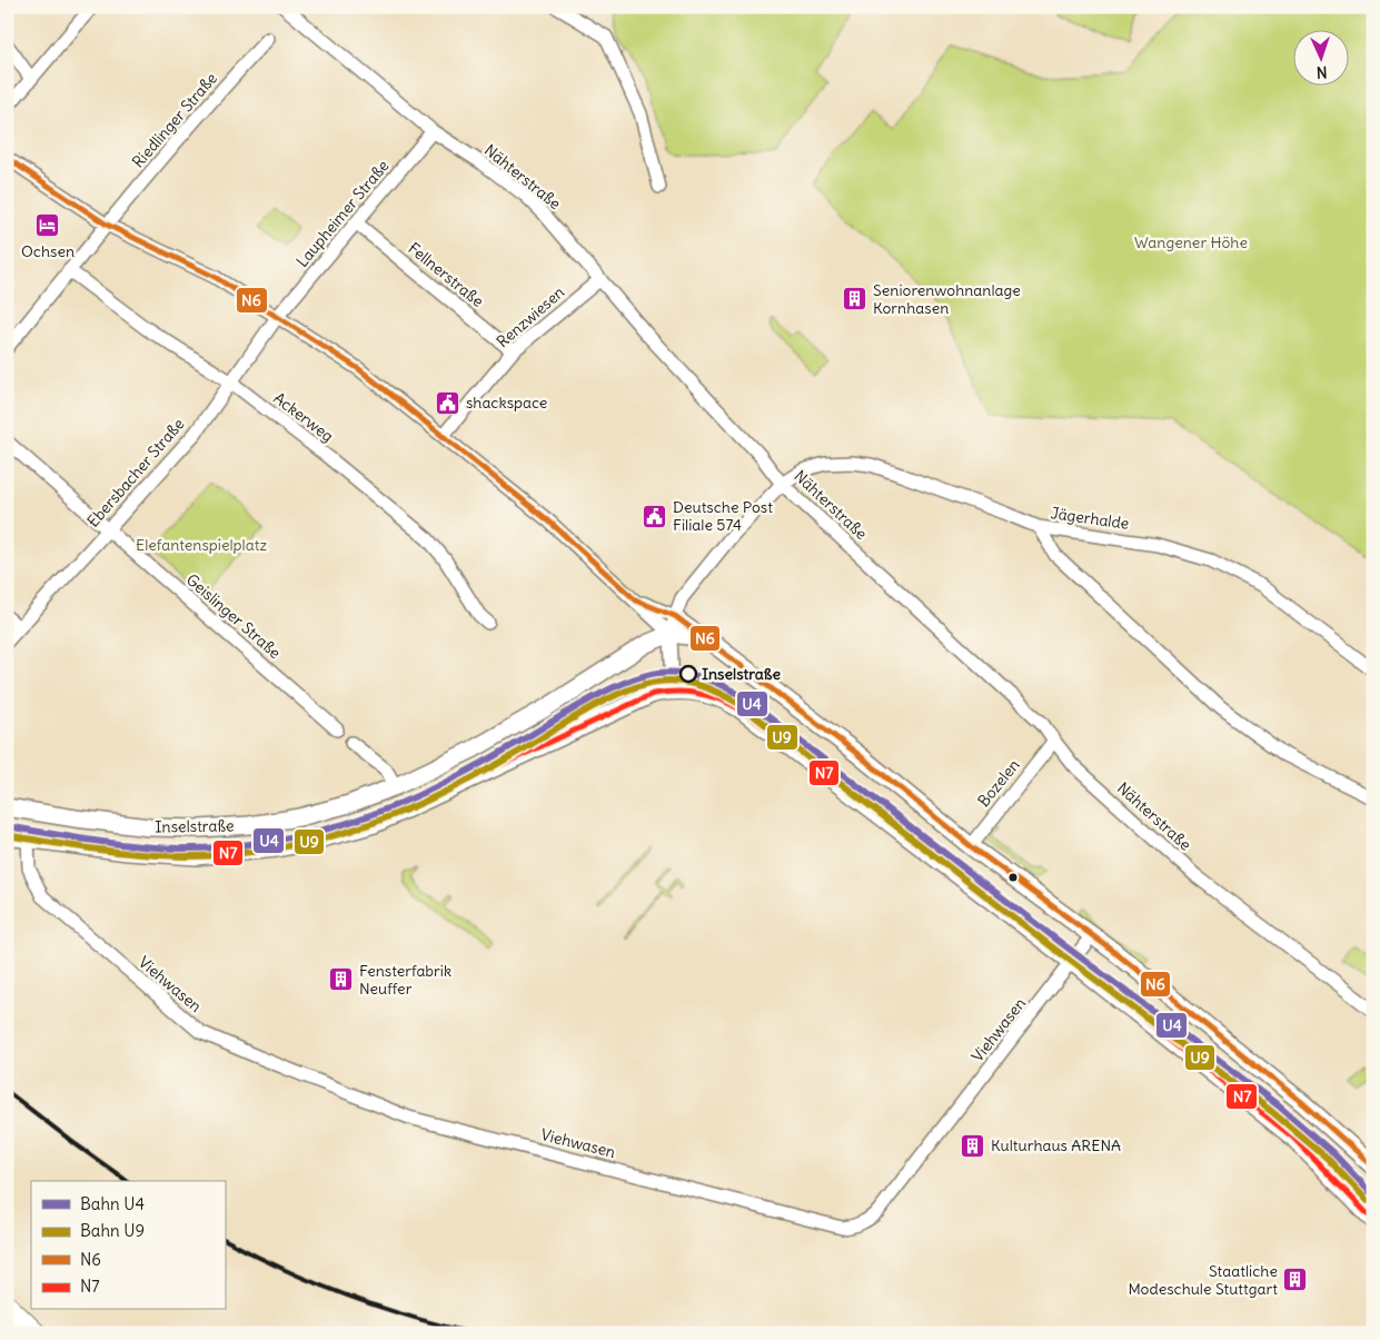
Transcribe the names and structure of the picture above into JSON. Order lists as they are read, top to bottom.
{
  "streets": {
    "street": [
      "Riedlinger Straße",
      "Nähterstraße",
      "Laupheimer Straße",
      "Fellnerstraße",
      "Renzwiesen",
      "Ackerweg",
      "Ebersbacher Straße",
      "Jägerhalde",
      "Geislinger Straße",
      "Bozelen",
      "Inselstraße",
      "Viehwasen"
    ]
  },
  "crossings": [
    ["Riedlinger Straße", "Ackerweg"],
    ["Nähterstraße", "Laupheimer Straße"],
    ["Nähterstraße", "Renzwiesen"],
    ["Nähterstraße", "Jägerhalde"],
    ["Nähterstraße", "Bozelen"],
    ["Laupheimer Straße", "Fellnerstraße"],
    ["Laupheimer Straße", "Ebersbacher Straße"],
    ["Fellnerstraße", "Renzwiesen"],
    ["Ackerweg", "Ebersbacher Straße"],
    ["Ebersbacher Straße", "Geislinger Straße"],
    ["Jägerhalde", "Inselstraße"],
    ["Inselstraße", "Viehwasen"]
  ],
  "parks": ["Wangener Höhe", "Elefantenspielplatz"],
  "places": {
    "hotel": ["Ochsen"],
    "building": [
      "Seniorenwohnanlage Kornhasen",
      "Fensterfabrik Neuffer",
      "Kulturhaus ARENA",
      "Staatliche Modeschule Stuttgart"
    ],
    "public building": ["shackspace", "Deutsche Post Filiale 574"],
    "other": ["Inselstraße"]
  },
  "lines": [
    "transit line N6",
    "rail line U4",
    "rail line U9",
    "transit line N7"
  ],
  "legend": [
    "Bahn U4",
    "Bahn U9",
    "N6",
    "N7"
  ],
  "north": "bottom"
}
